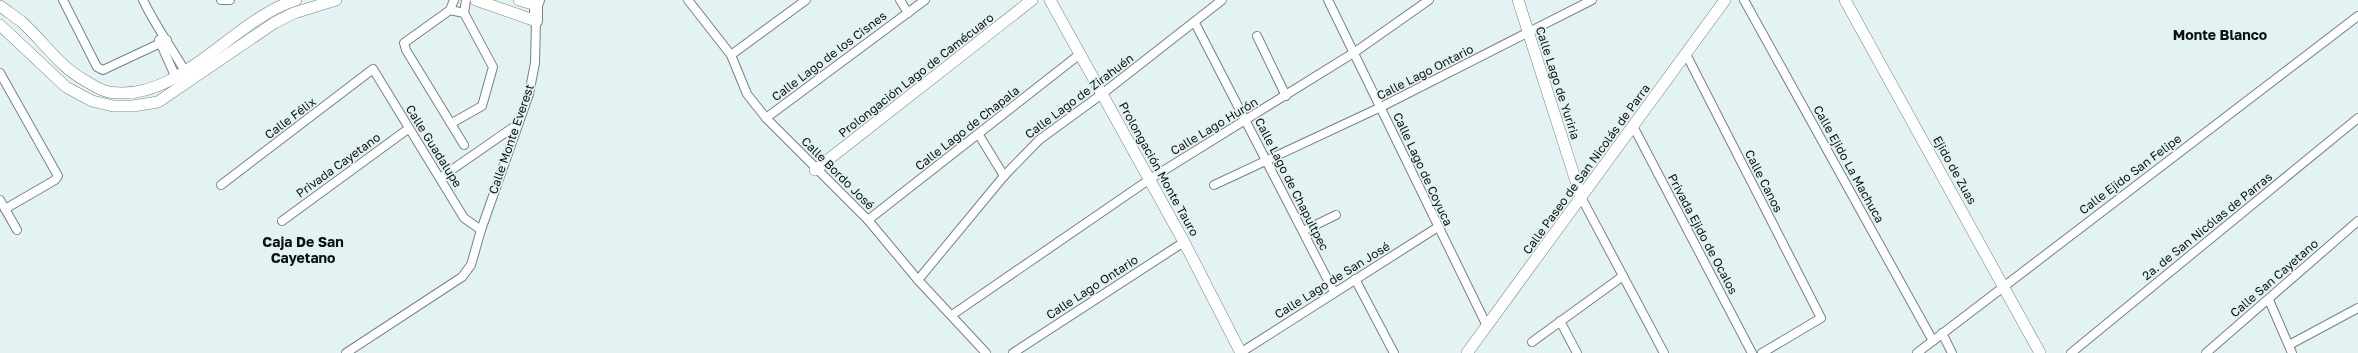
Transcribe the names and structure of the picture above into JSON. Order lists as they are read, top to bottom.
{
  "streets": {
    "main road": ["Calle Monte Everest"],
    "street": [
      "Calle Lago de los Cisnes",
      "Calle Lago Ontario",
      "Prolongación Lago de Camécuaro",
      "Calle Lago de Yuriria",
      "Calle Lago de Zirahuén",
      "Calle Félix",
      "Calle Lago Hurón",
      "Calle Lago de Chapala",
      "Calle Guadalupe",
      "Calle Ejido La Machuca",
      "Privada Cayetano",
      "Prolongación Monte Tauro",
      "Calle Lago de Coyuca",
      "Calle Paseo de San Nicolás de Parra",
      "Ejido de Zuas",
      "Calle Bordo José",
      "Calle Ejido San Felipe",
      "Calle Canos",
      "Calle Lago de Chapultpec",
      "2a. de San Nicólas de Parras",
      "Privada Ejido de Ocalos",
      "Calle San Cayetano",
      "Calle Lago de San José"
    ]
  },
  "crossings": [
    ["Calle Lago de los Cisnes", "Calle Bordo José"],
    ["Calle Lago Ontario", "Calle Lago de Yuriria"],
    ["Calle Lago Ontario", "Prolongación Monte Tauro"],
    ["Calle Lago Ontario", "Calle Lago de Coyuca"],
    ["Calle Lago Ontario", "Calle Lago de Chapultpec"],
    ["Prolongación Lago de Camécuaro", "Calle Bordo José"],
    ["Calle Lago de Yuriria", "Calle Paseo de San Nicolás de Parra"],
    ["Calle Lago de Zirahuén", "Prolongación Monte Tauro"],
    ["Calle Lago de Zirahuén", "Calle Bordo José"],
    ["Calle Lago de Zirahuén", "Calle Lago de Chapultpec"],
    ["Calle Félix", "Calle Guadalupe"],
    ["Calle Lago Hurón", "Prolongación Monte Tauro"],
    ["Calle Lago Hurón", "Calle Lago de Coyuca"],
    ["Calle Lago Hurón", "Calle Bordo José"],
    ["Calle Lago Hurón", "Calle Lago de Chapultpec"],
    ["Calle Lago de Chapala", "Prolongación Monte Tauro"],
    ["Calle Lago de Chapala", "Calle Bordo José"],
    ["Calle Monte Everest", "Calle Guadalupe"],
    ["Calle Guadalupe", "Privada Cayetano"],
    ["Calle Ejido La Machuca", "Calle Ejido San Felipe"],
    ["Prolongación Monte Tauro", "Calle Lago de San José"],
    ["Calle Lago de Coyuca", "Calle Paseo de San Nicolás de Parra"],
    ["Calle Lago de Coyuca", "Calle Lago de San José"],
    ["Calle Paseo de San Nicolás de Parra", "Calle Canos"],
    ["Calle Paseo de San Nicolás de Parra", "Privada Ejido de Ocalos"],
    ["Ejido de Zuas", "Calle Ejido San Felipe"],
    ["Calle Lago de Chapultpec", "Calle Lago de San José"]
  ],
  "districts": ["Monte Blanco", "Caja De San Cayetano"]
}
